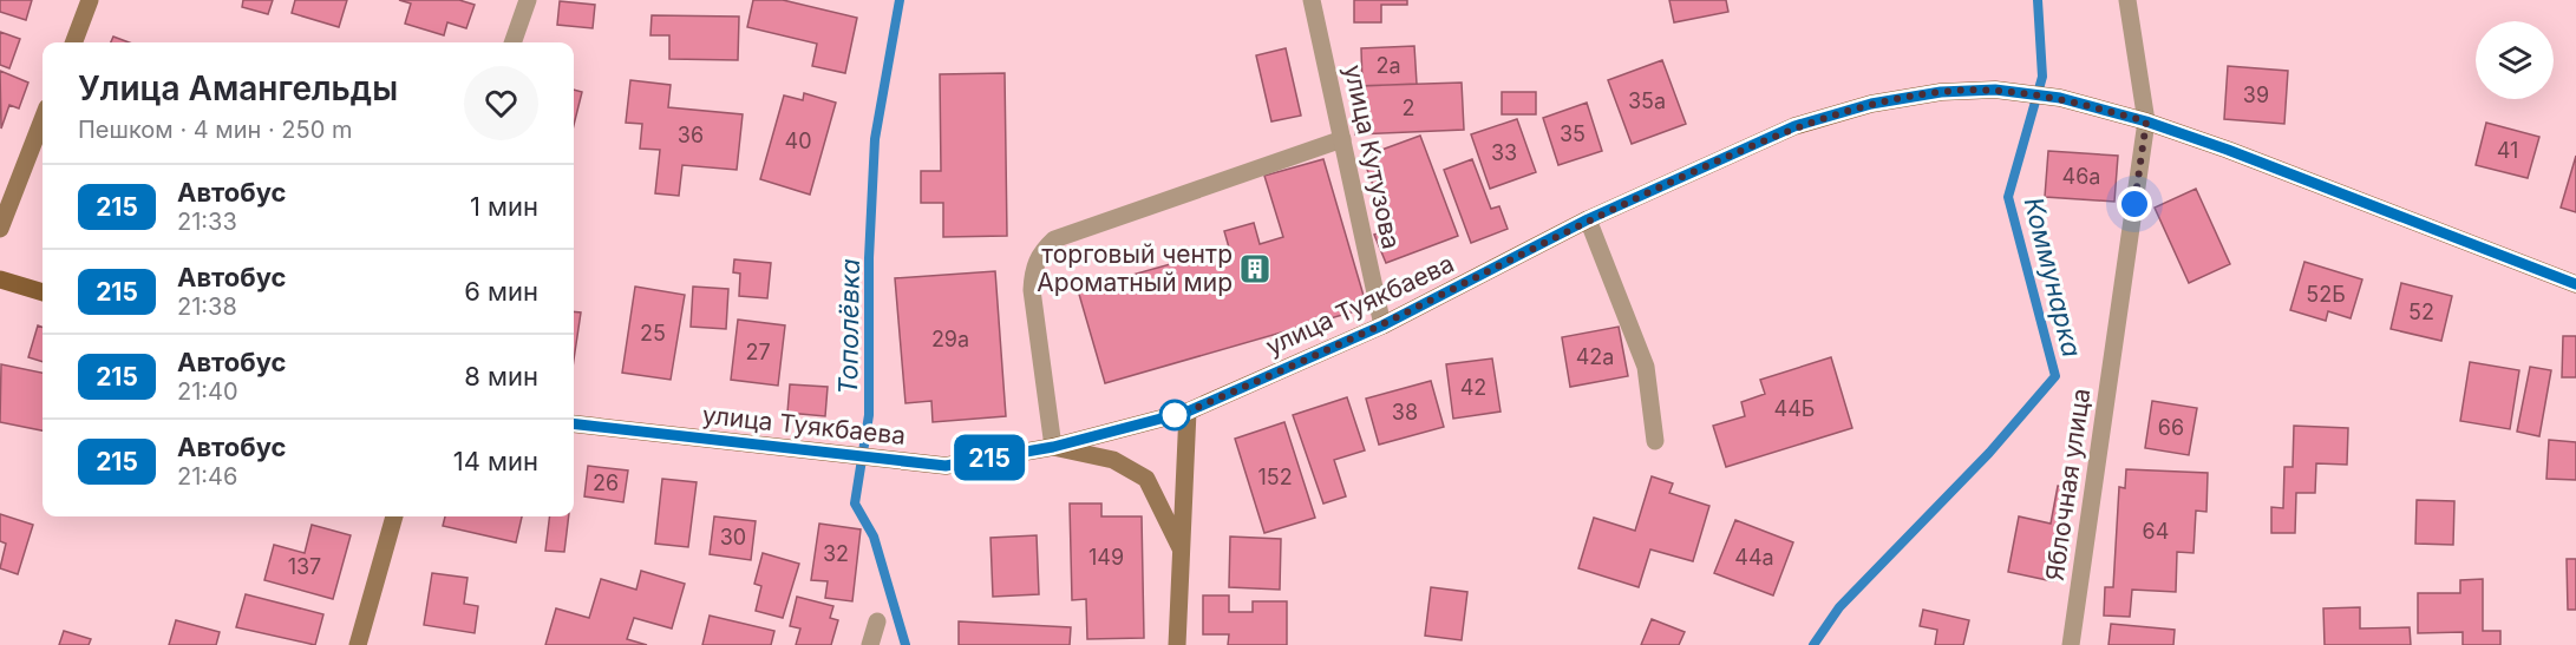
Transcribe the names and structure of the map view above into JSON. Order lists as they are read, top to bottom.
{
  "streets": {
    "main road": ["улица Туякбаева"],
    "street": ["улица Кутузова", "Яблочная улица"]
  },
  "crossings": [
    ["улица Кутузова", "улица Туякбаева"],
    ["улица Туякбаева", "Яблочная улица"]
  ],
  "water": ["Коммунарка", "Тополёвка"],
  "places": {
    "building": ["торговый чентр Ароматный мир"]
  },
  "lines": ["bus line 215"],
  "house_numbers": [
    "2а",
    "39",
    "35а",
    "2",
    "35",
    "36",
    "40",
    "41",
    "33",
    "46а",
    "52Б",
    "52",
    "25",
    "29а",
    "27",
    "42а",
    "42",
    "44Б",
    "38",
    "66",
    "152",
    "26",
    "64",
    "30",
    "32",
    "149",
    "44а",
    "137"
  ],
  "page": {
    "on_map": "215",
    "heading": ["Улица Амангельды", "Пешком · 4 мин · 250 m"],
    "list": [
      {
        "mark": "215",
        "name": "Автобус",
        "note": "21:33",
        "value": "1 мин"
      },
      {
        "mark": "215",
        "name": "Автобус",
        "note": "21:38",
        "value": "6 мин"
      },
      {
        "mark": "215",
        "name": "Автобус",
        "note": "21:40",
        "value": "8 мин"
      },
      {
        "mark": "215",
        "name": "Автобус",
        "note": "21:46",
        "value": "14 мин"
      }
    ]
  }
}
